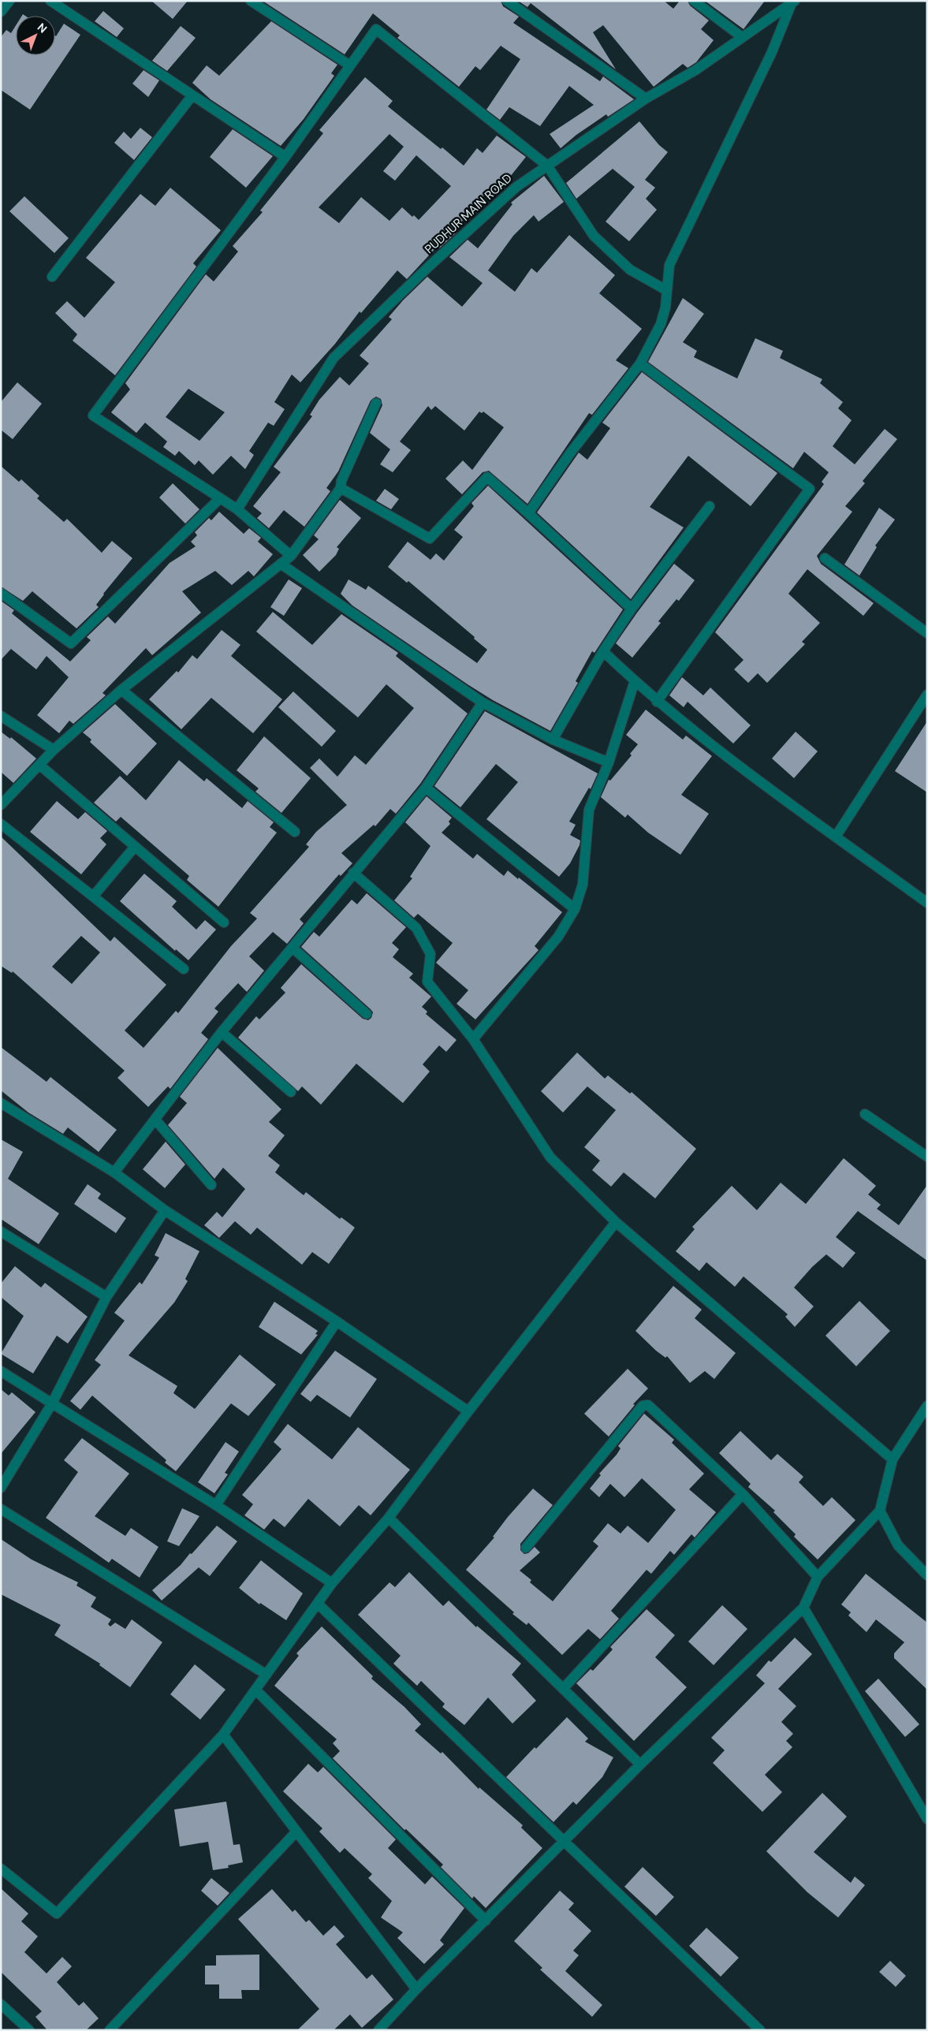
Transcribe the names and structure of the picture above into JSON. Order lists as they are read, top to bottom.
{
  "streets": {
    "street": ["PUDHUR MAIN ROAD"]
  },
  "north": "top right"
}
